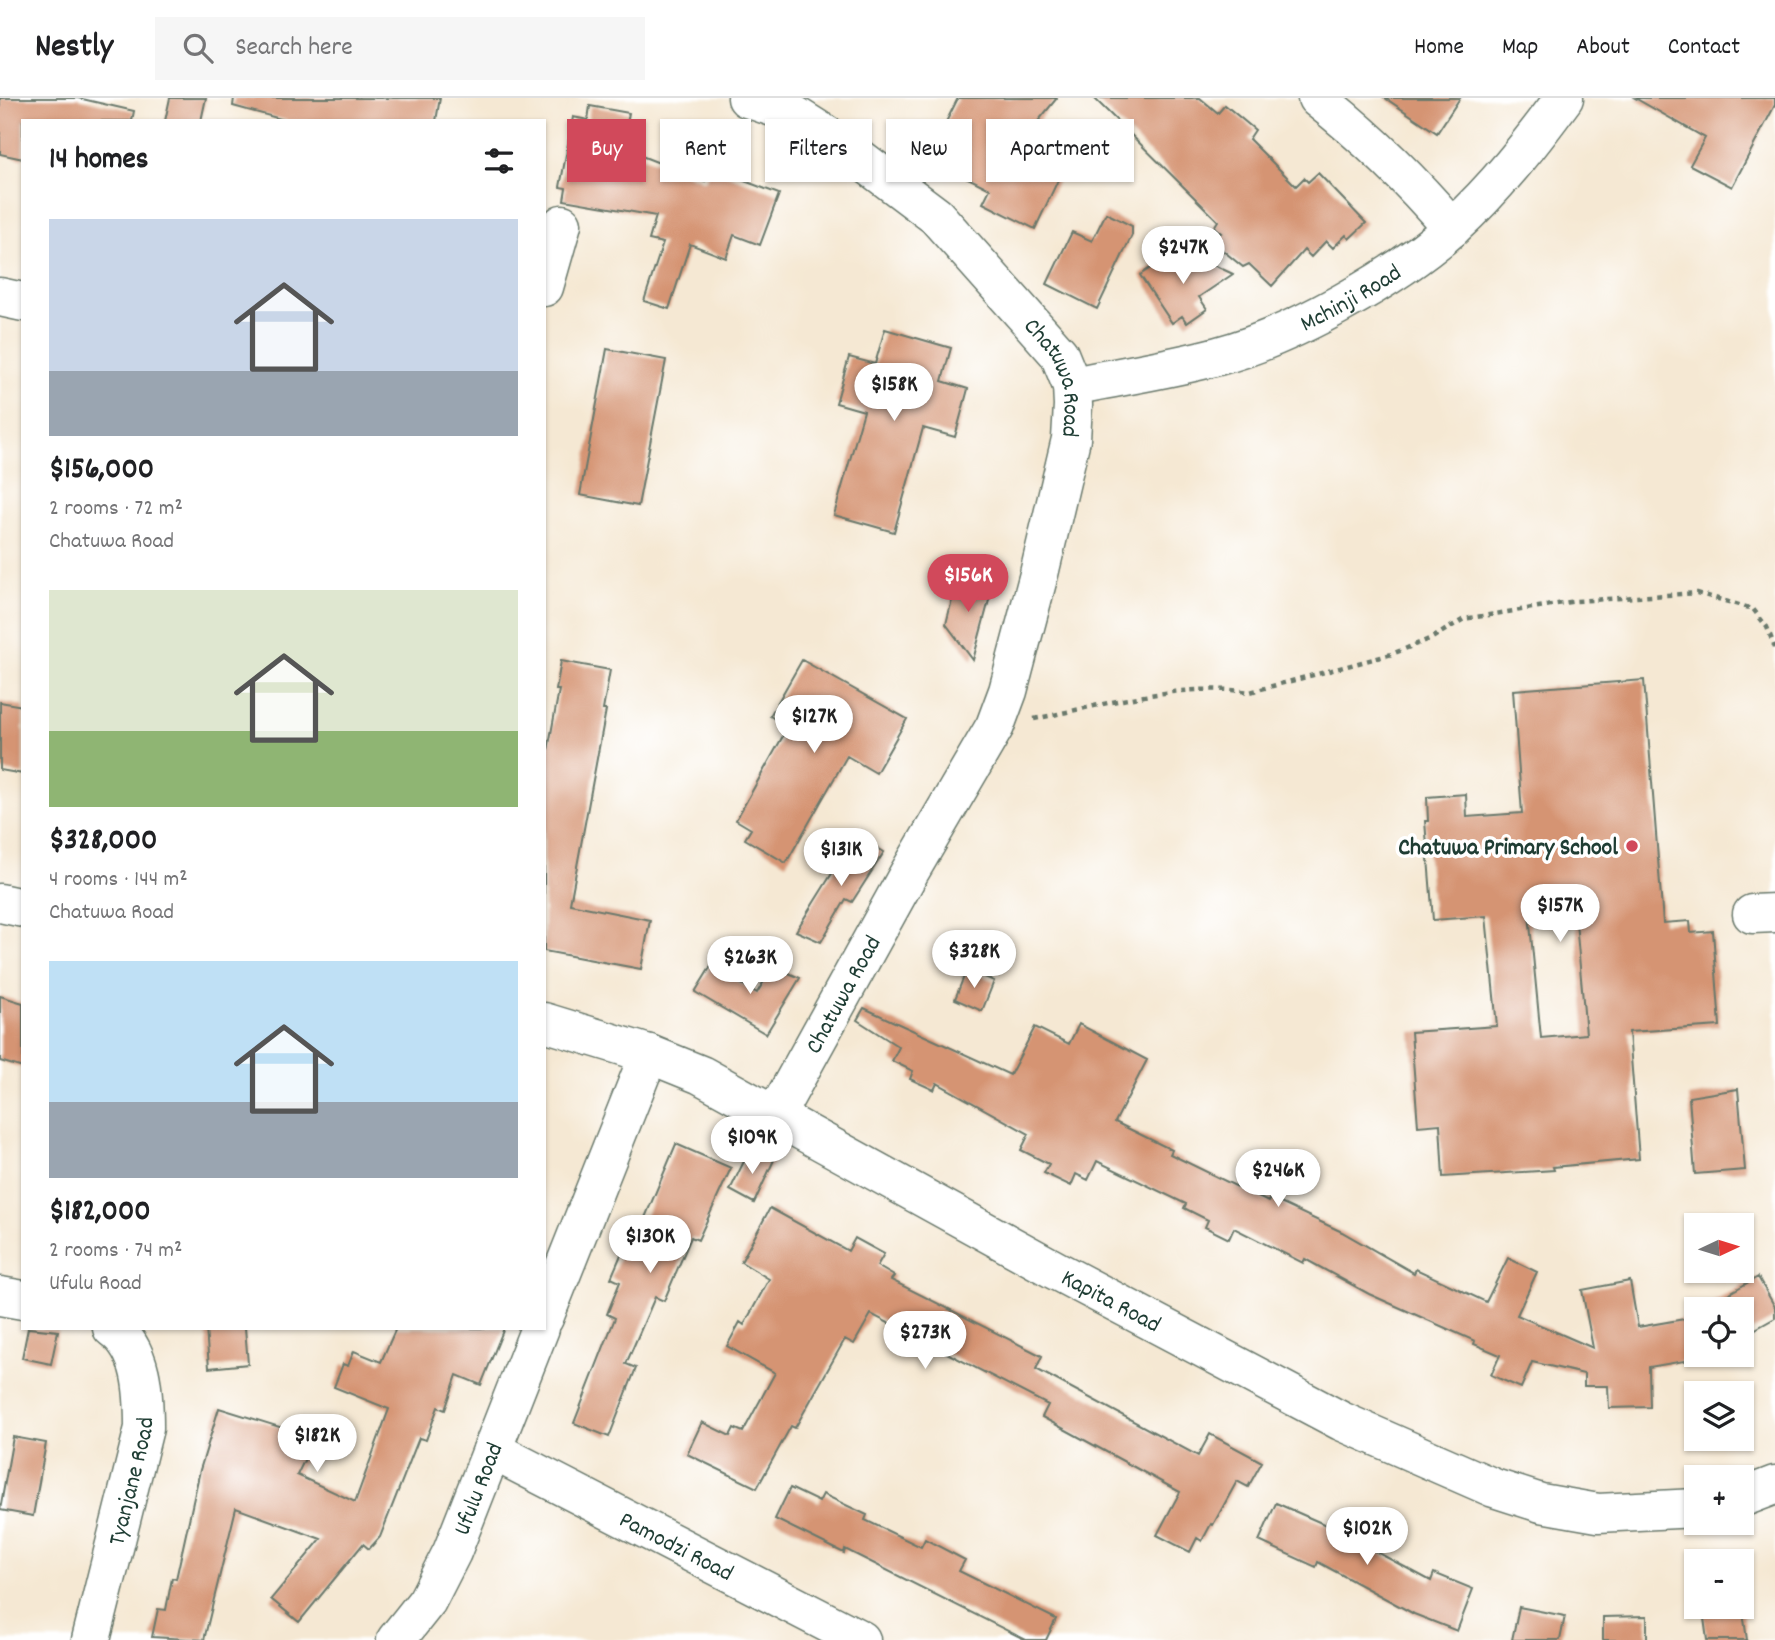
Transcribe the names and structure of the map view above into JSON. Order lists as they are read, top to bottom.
{
  "streets": {
    "street": [
      "Mchinji Road",
      "Chatuwa Road",
      "Kapita Road",
      "Tyanjane Road",
      "Ufulu Road",
      "Pamodzi Road"
    ]
  },
  "crossings": [
    ["Mchinji Road", "Chatuwa Road"],
    ["Chatuwa Road", "Kapita Road"],
    ["Ufulu Road", "Pamodzi Road"]
  ],
  "places": ["Chatuwa Primary School"],
  "north": "right",
  "page": {
    "header": "Nestly",
    "search": "Search here",
    "nav": [
      "Home",
      "Map",
      "About",
      "Contact"
    ],
    "chip": [
      "Buy",
      "Rent",
      "Filters",
      "New",
      "Apartment"
    ],
    "heading": "14 homes",
    "list": [
      {
        "name": "$156,000",
        "note": "2 rooms · 72 m² · Chatuwa Road"
      },
      {
        "name": "$328,000",
        "note": "4 rooms · 144 m² · Chatuwa Road"
      },
      {
        "name": "$182,000",
        "note": "2 rooms · 74 m² · Ufulu Road"
      }
    ],
    "price": [
      "$247K",
      "$158K",
      "$156K",
      "$127K",
      "$131K",
      "$157K",
      "$328K",
      "$263K",
      "$109K",
      "$246K",
      "$130K",
      "$273K",
      "$182K",
      "$102K"
    ],
    "map_buttons": ["+", "−"]
  }
}
